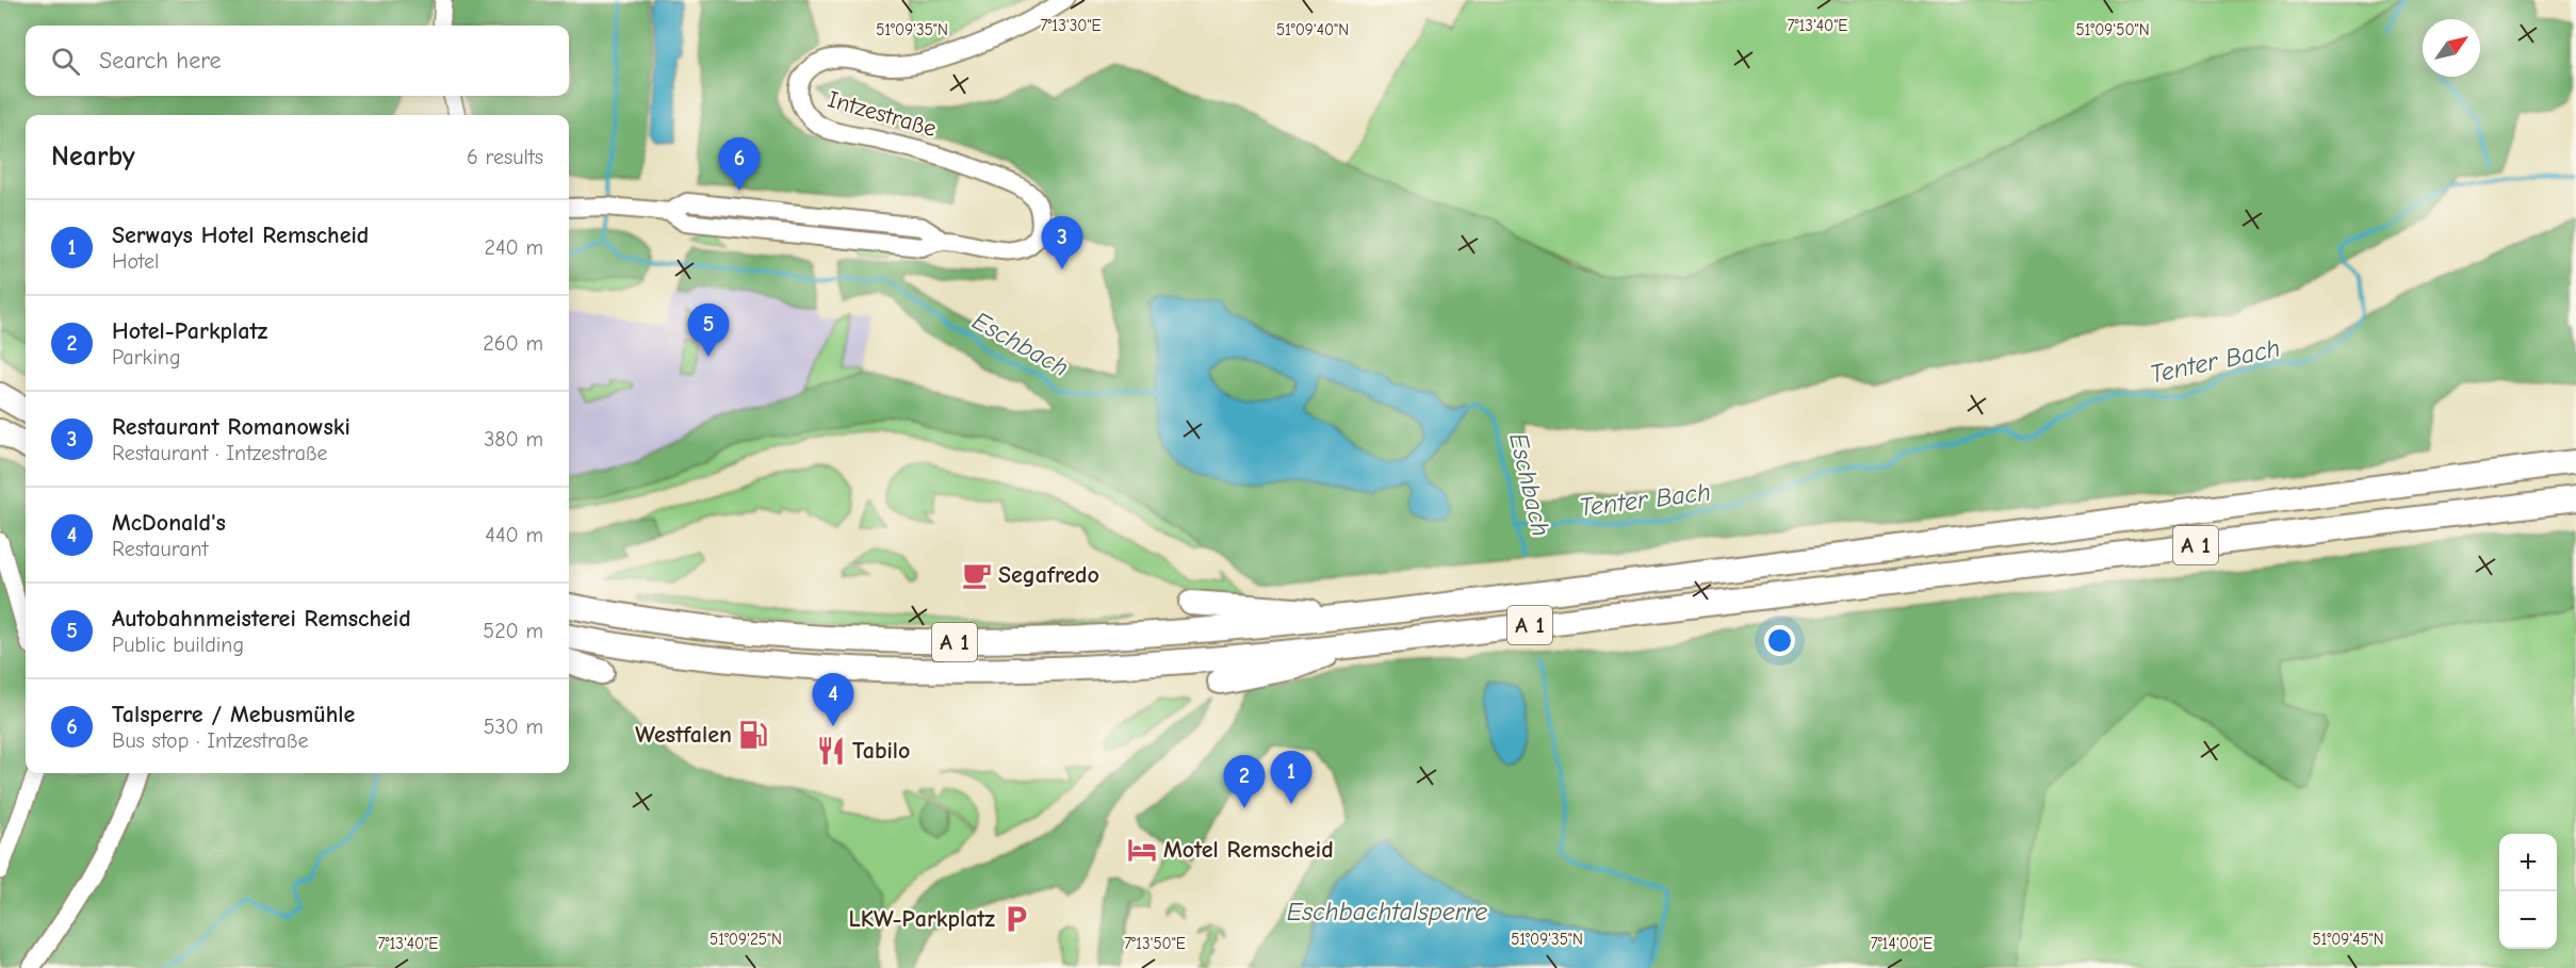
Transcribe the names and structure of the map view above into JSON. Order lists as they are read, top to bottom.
{
  "streets": {
    "highway": ["A 1"],
    "main road": ["Intzestraße"]
  },
  "water": ["Eschbach", "Tenter Bach", "Eschbachtalsperre"],
  "places": {
    "cafe": ["Segafredo"],
    "fuel station": ["Westfalen"],
    "restaurant": ["Tabilo"],
    "hotel": ["Motel Remscheid"],
    "parking": ["LKW-Parkplatz"]
  },
  "north": "top right",
  "page": {
    "search": "Search here",
    "heading": ["Nearby", "6 results"],
    "pins": [
      "6",
      "3",
      "5",
      "4",
      "1",
      "2"
    ],
    "list": [
      {
        "mark": "1",
        "name": "Serways Hotel Remscheid",
        "note": "Hotel",
        "value": "240 m"
      },
      {
        "mark": "2",
        "name": "Hotel-Parkplatz",
        "note": "Parking",
        "value": "260 m"
      },
      {
        "mark": "3",
        "name": "Restaurant Romanowski",
        "note": "Restaurant · Intzestraße",
        "value": "380 m"
      },
      {
        "mark": "4",
        "name": "McDonald's",
        "note": "Restaurant",
        "value": "440 m"
      },
      {
        "mark": "5",
        "name": "Autobahnmeisterei Remscheid",
        "note": "Public building",
        "value": "520 m"
      },
      {
        "mark": "6",
        "name": "Talsperre / Mebusmühle",
        "note": "Bus stop · Intzestraße",
        "value": "530 m"
      }
    ],
    "map_buttons": ["+", "−"]
  },
  "coordinates": [
    "7°13'30\"E",
    "7°13'40\"E",
    "51°09'50\"N",
    "51°09'35\"N",
    "51°09'40\"N",
    "51°09'25\"N",
    "51°09'45\"N",
    "7°13'50\"E",
    "7°14'00\"E"
  ]
}
